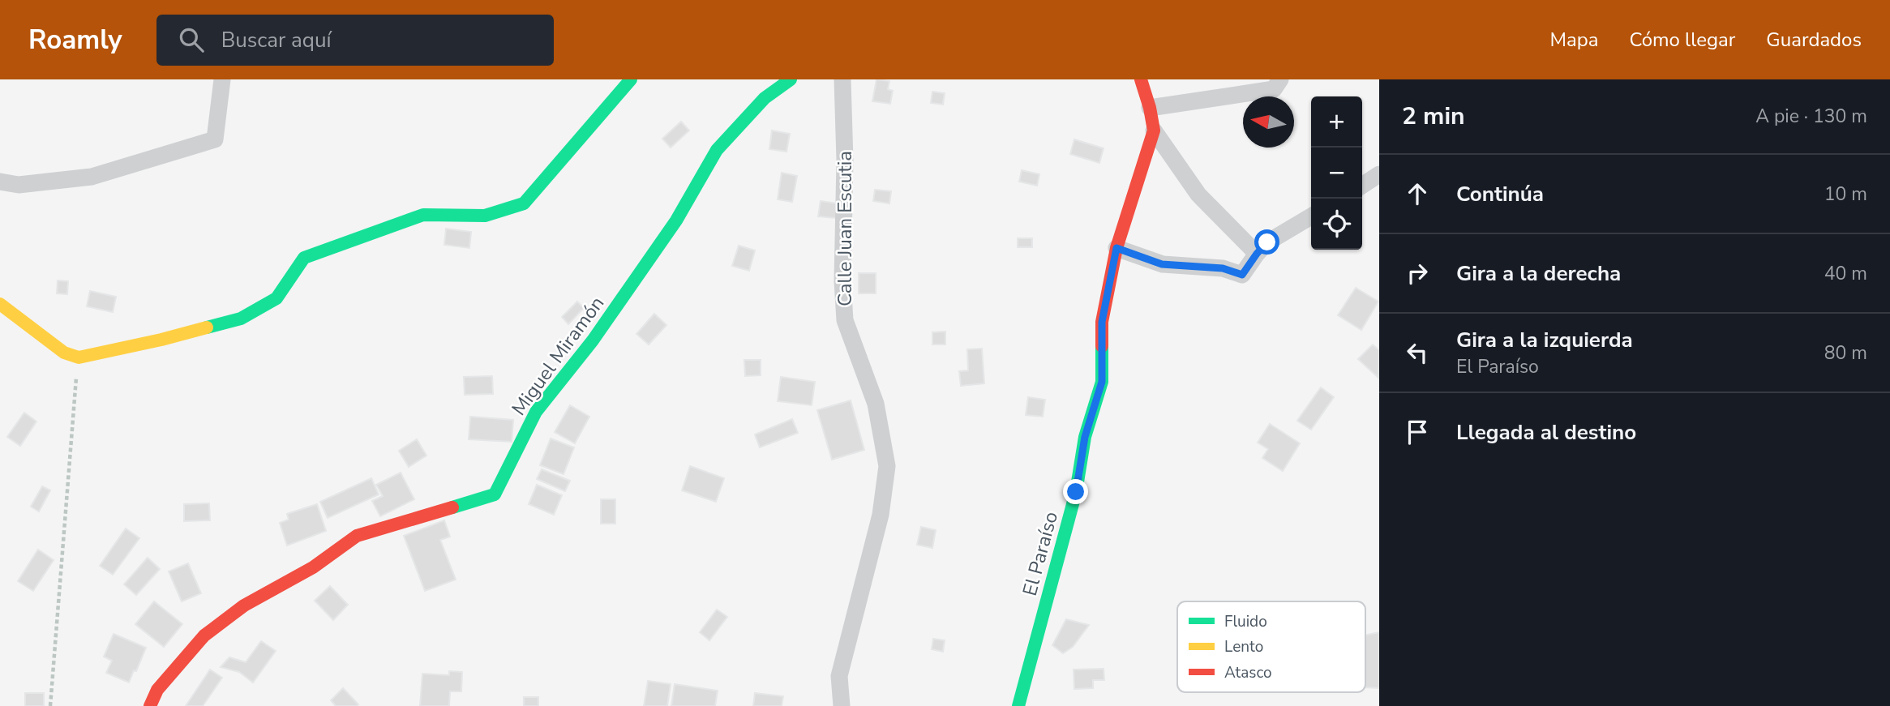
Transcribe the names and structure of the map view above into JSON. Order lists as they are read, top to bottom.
{
  "streets": {
    "street": ["Calle Juan Escutia", "Miguel Miramón", "El Paraíso"]
  },
  "legend": ["Fluido", "Lento", "Atasco"],
  "north": "left",
  "page": {
    "header": "Roamly",
    "search": "Buscar aquí",
    "nav": ["Mapa", "Cómo llegar", "Guardados"],
    "heading": ["2 min", "A pie · 130 m"],
    "map_buttons": ["+", "−"],
    "list": [
      ["Continúa", "10 m"],
      ["Gira a la derecha", "40 m"],
      ["Gira a la izquierda", "El Paraíso", "80 m"],
      "Llegada al destino"
    ]
  }
}
